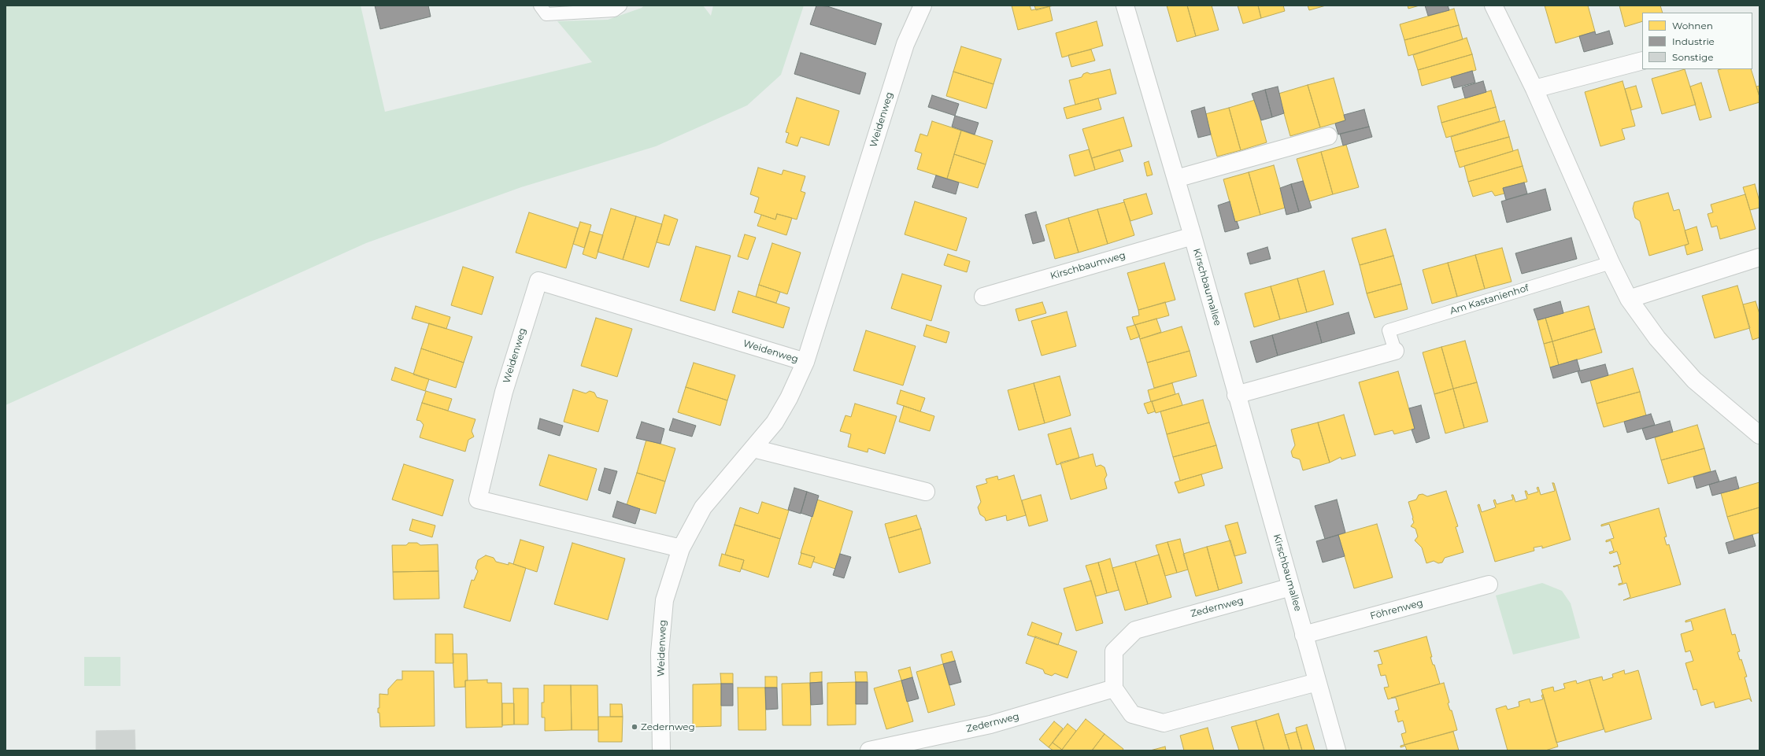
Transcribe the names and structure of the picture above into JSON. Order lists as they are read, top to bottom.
{
  "streets": {
    "street": [
      "Weidenweg",
      "Kirschbaumweg",
      "Kirschbaumallee",
      "Zedernweg",
      "Föhrenweg"
    ],
    "lane": ["Am Kastanienhof"]
  },
  "crossings": [
    ["Kirschbaumweg", "Kirschbaumallee"],
    ["Kirschbaumallee", "Zedernweg"],
    ["Kirschbaumallee", "Föhrenweg"]
  ],
  "places": ["Zedernweg"],
  "legend": ["Wohnen", "Industrie", "Sonstige"]
}
